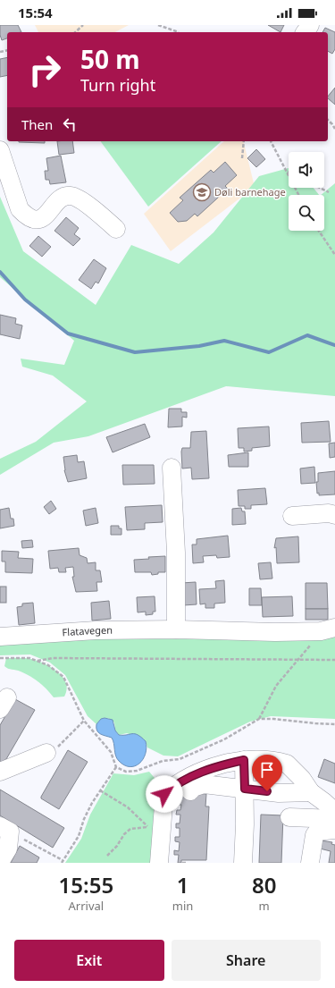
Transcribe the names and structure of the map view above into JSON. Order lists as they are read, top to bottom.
{
  "streets": {
    "street": ["Flatavegen"]
  },
  "places": {
    "school or university": ["Døli barnehage"]
  },
  "page": {
    "status": "15:54",
    "turn": ["50 m", "Turn right"],
    "then": "Then",
    "eta": [
      "15:55",
      "Arrival",
      "1",
      "min",
      "80",
      "m"
    ],
    "buttons": ["Exit", "Share"]
  }
}
